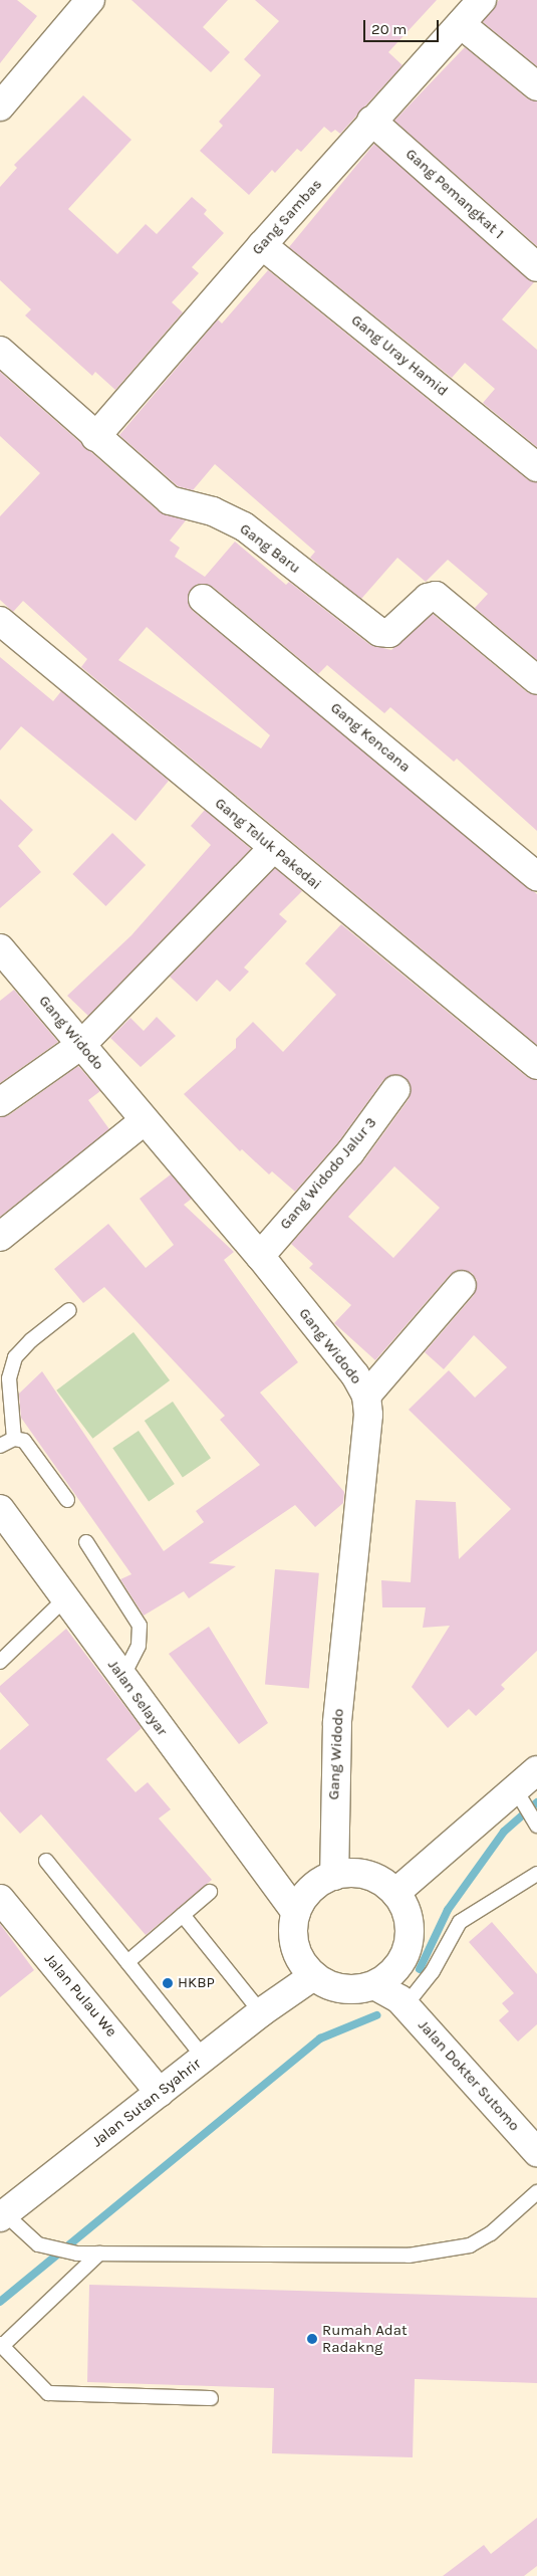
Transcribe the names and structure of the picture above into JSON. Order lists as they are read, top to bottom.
{
  "streets": {
    "street": [
      "Gang Pemangkat 1",
      "Gang Sambas",
      "Gang Uray Hamid",
      "Gang Baru",
      "Gang Kencana",
      "Gang Teluk Pakedai",
      "Gang Widodo",
      "Gang Widodo Jalur 3",
      "Jalan Selayar",
      "Jalan Pulau We",
      "Jalan Dokter Sutomo",
      "Jalan Sutan Syahrir"
    ]
  },
  "crossings": [
    ["Gang Pemangkat 1", "Gang Sambas"],
    ["Gang Sambas", "Gang Uray Hamid"],
    ["Gang Sambas", "Gang Baru"],
    ["Gang Widodo", "Gang Widodo Jalur 3"],
    ["Gang Widodo", "Jalan Selayar"],
    ["Gang Widodo", "Jalan Dokter Sutomo"],
    ["Gang Widodo", "Jalan Sutan Syahrir"],
    ["Jalan Selayar", "Jalan Dokter Sutomo"],
    ["Jalan Selayar", "Jalan Sutan Syahrir"],
    ["Jalan Pulau We", "Jalan Sutan Syahrir"],
    ["Jalan Dokter Sutomo", "Jalan Sutan Syahrir"]
  ],
  "places": ["HKBP", "Rumah Adat Radakng"],
  "scale_bar": "20 m"
}
